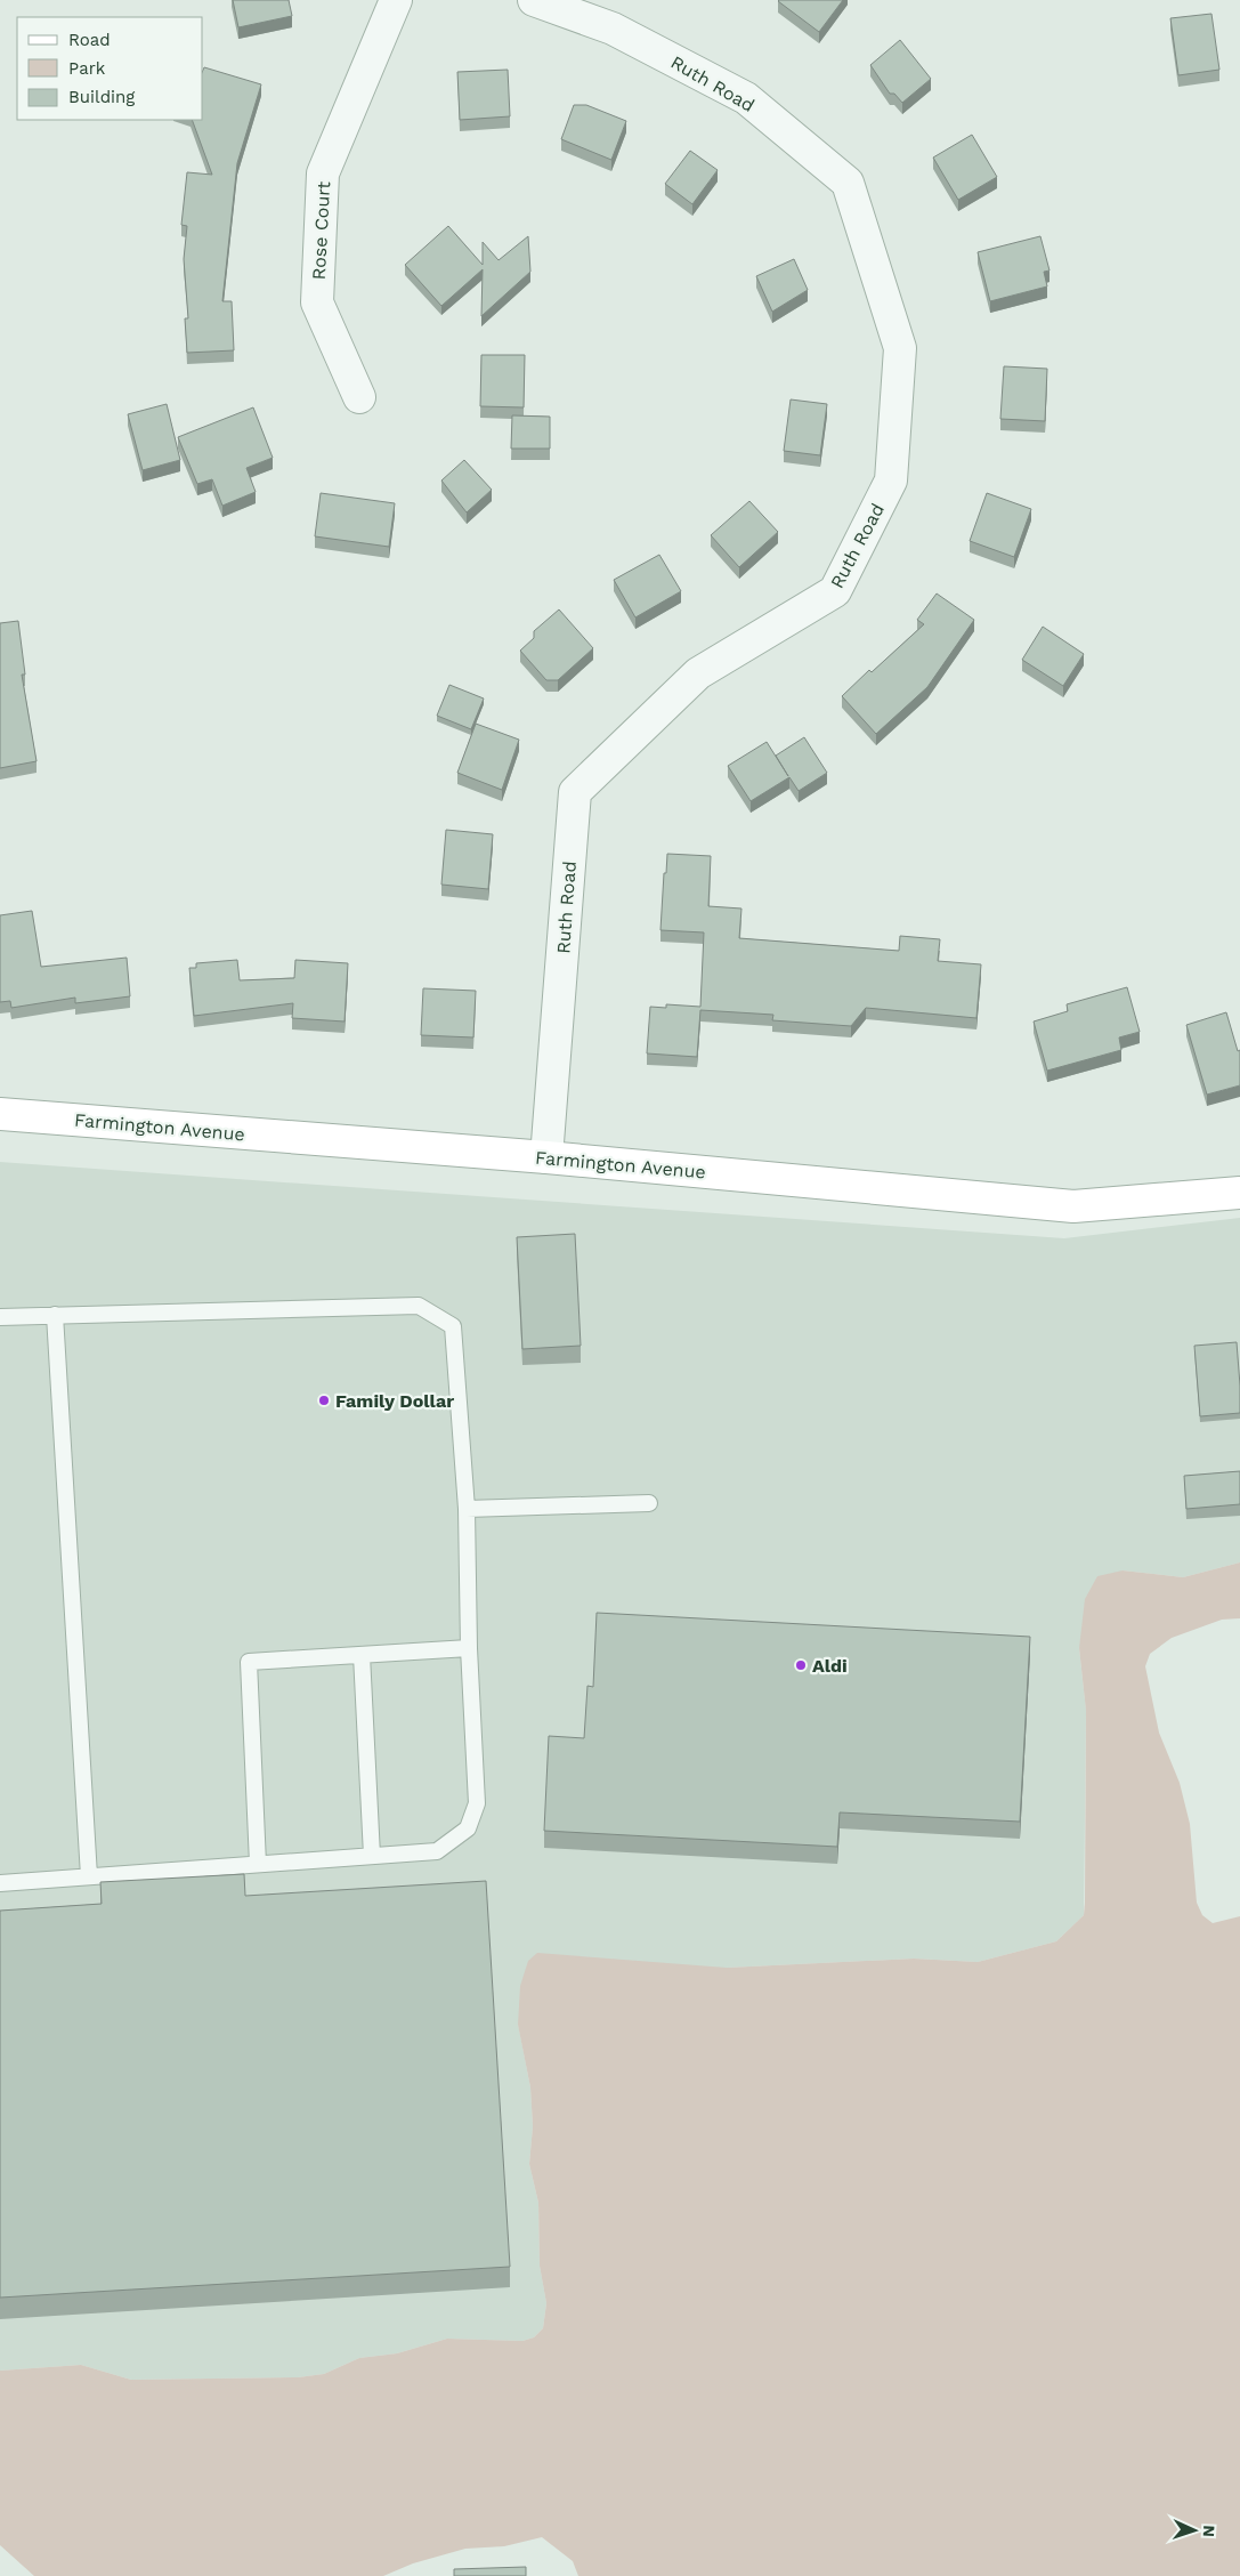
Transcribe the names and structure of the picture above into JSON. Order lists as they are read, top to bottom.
{
  "streets": {
    "main road": ["Farmington Avenue"],
    "street": ["Ruth Road", "Rose Court"]
  },
  "crossings": [
    ["Ruth Road", "Farmington Avenue"]
  ],
  "places": ["Family Dollar", "Aldi"],
  "legend": ["Road", "Park", "Building"],
  "north": "right"
}
